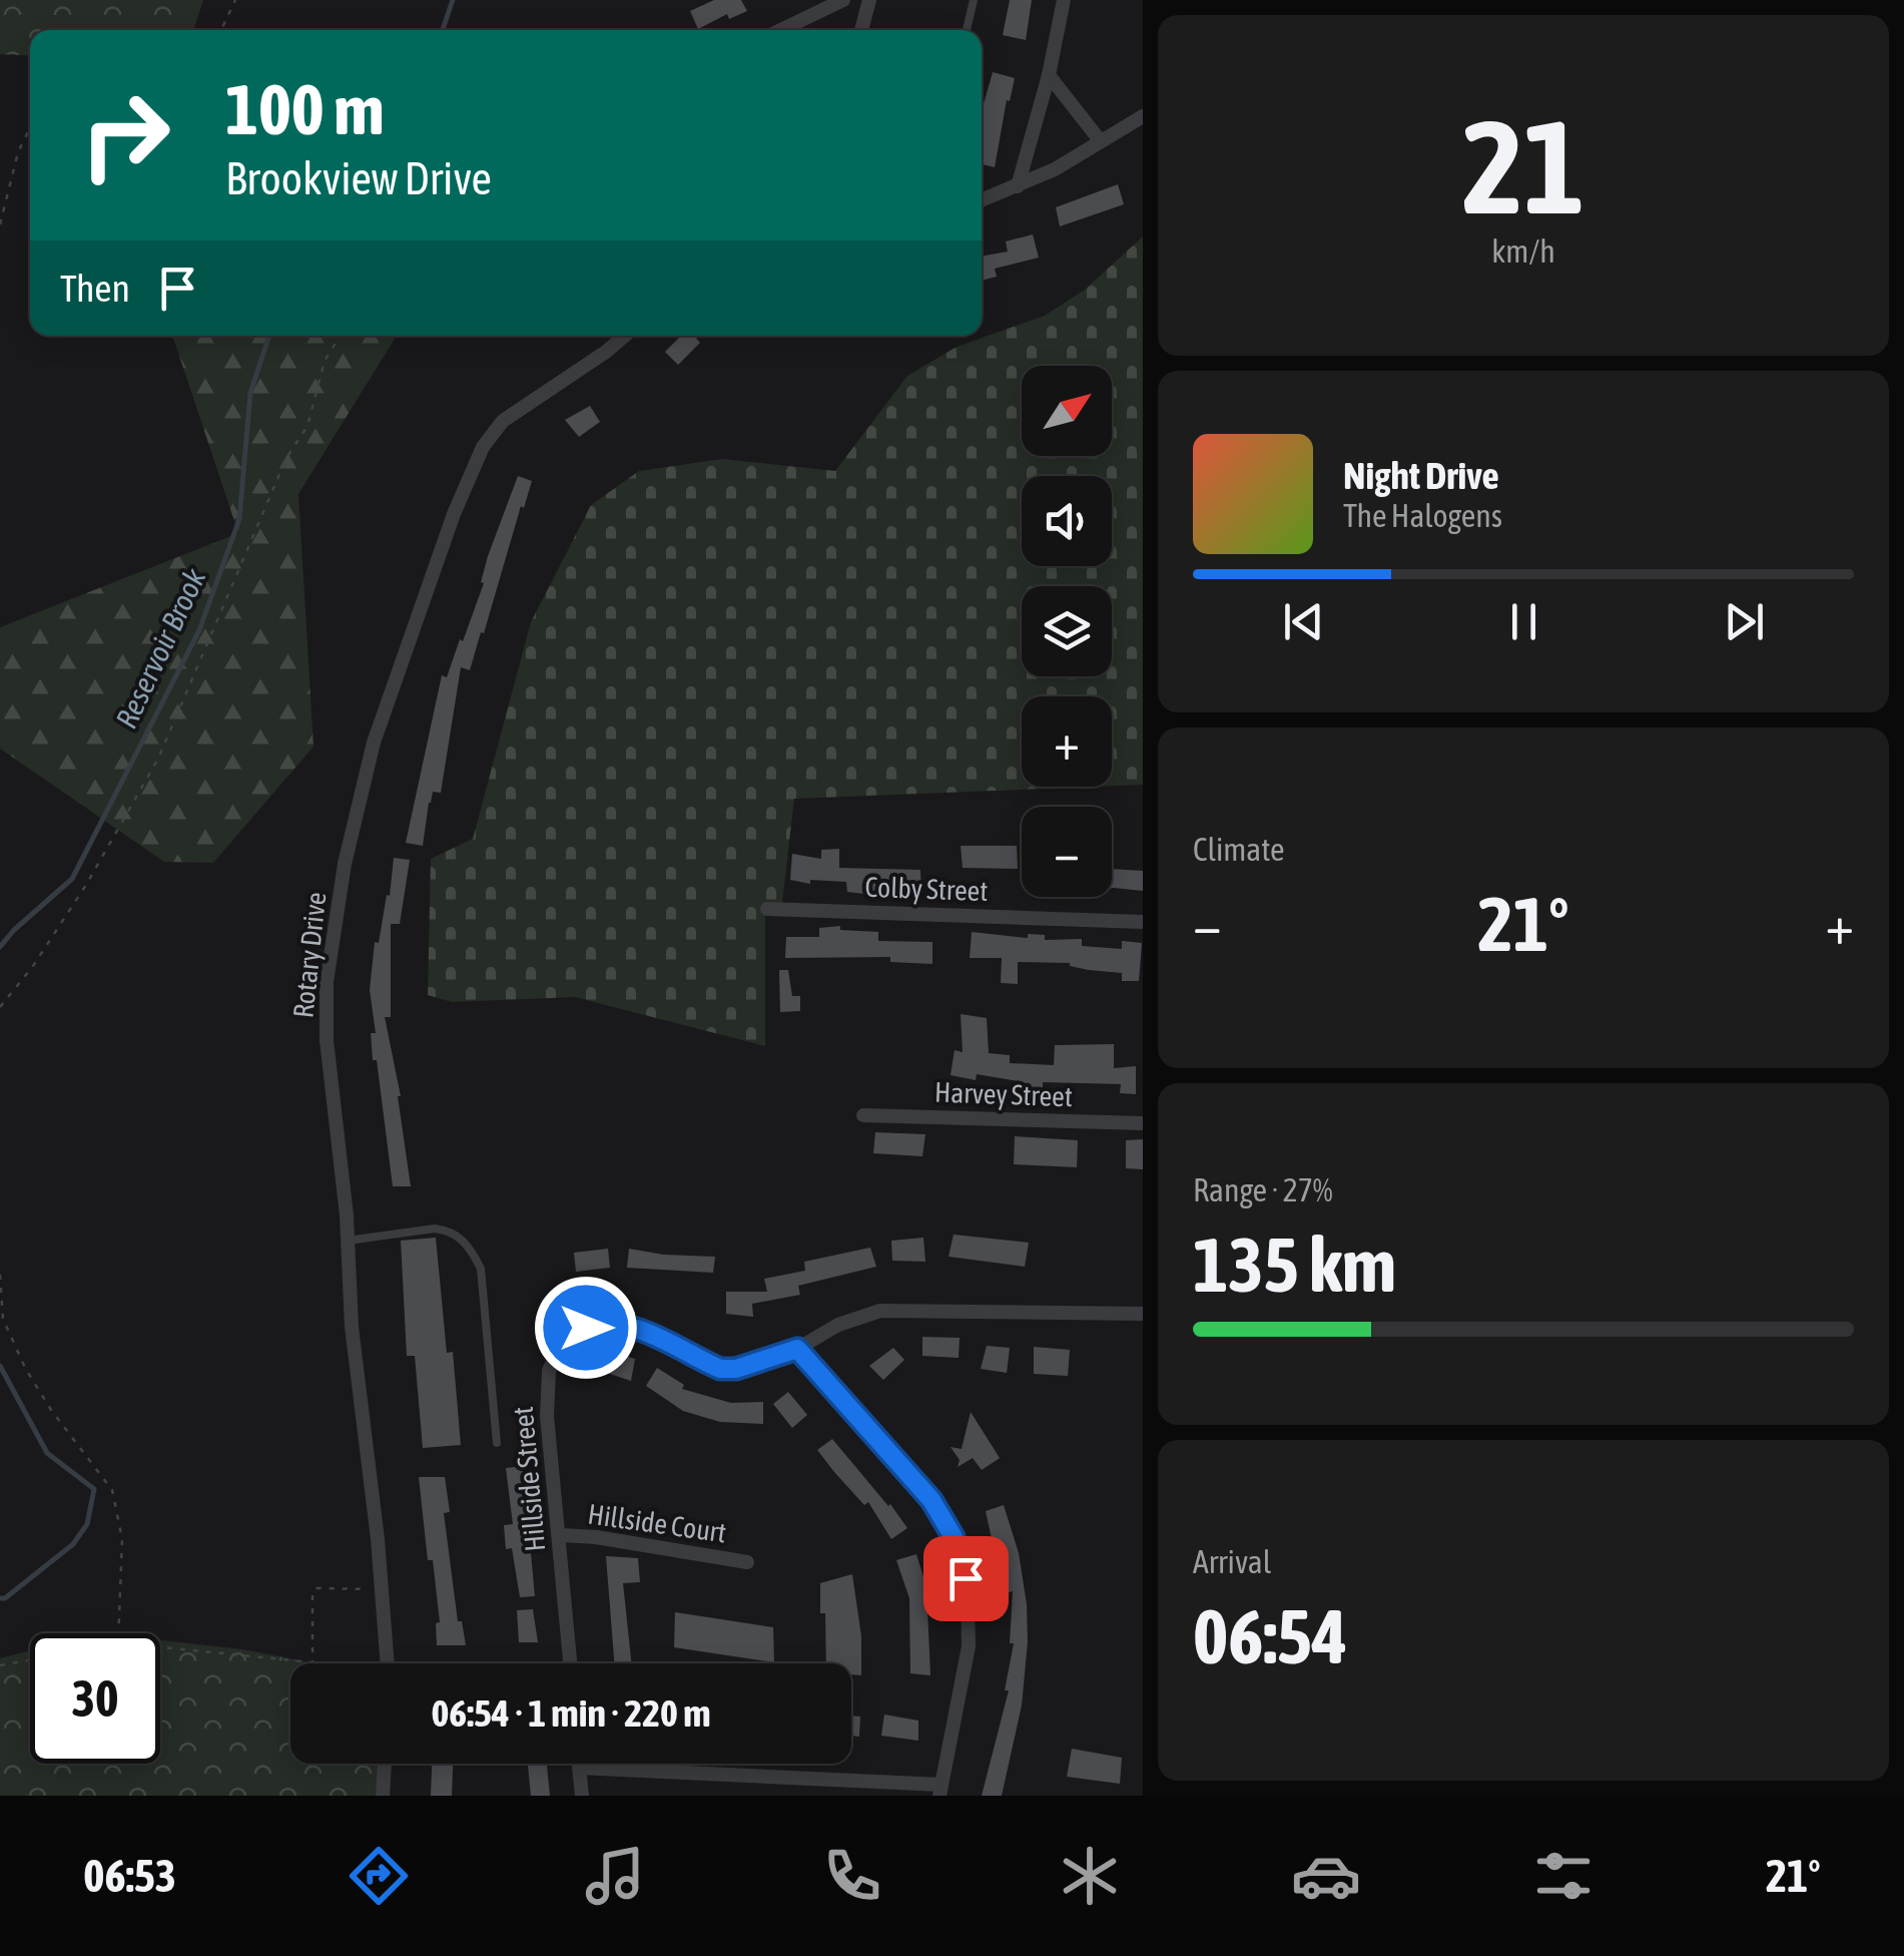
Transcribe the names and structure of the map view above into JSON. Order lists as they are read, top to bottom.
{
  "streets": {
    "street": [
      "Colby Street",
      "Rotary Drive",
      "Harvey Street",
      "Hillside Street",
      "Hillside Court"
    ]
  },
  "crossings": [
    ["Hillside Street", "Hillside Court"]
  ],
  "water": ["Reservoir Brook"],
  "north": "top right",
  "page": {
    "tile": [
      ["21", "km/h"],
      "Climate",
      ["Range · 27%", "135 km"],
      ["Arrival", "06:54"]
    ],
    "turn": ["100 m", "Brookview Drive"],
    "then": "Then",
    "map_buttons": ["+", "−"],
    "song": ["Night Drive", "The Halogens"],
    "heat": ["−", "21°", "+"],
    "limit": "30",
    "trip": "06:54 · 1 min · 220 m",
    "tabs": ["06:53", "21°"]
  }
}
